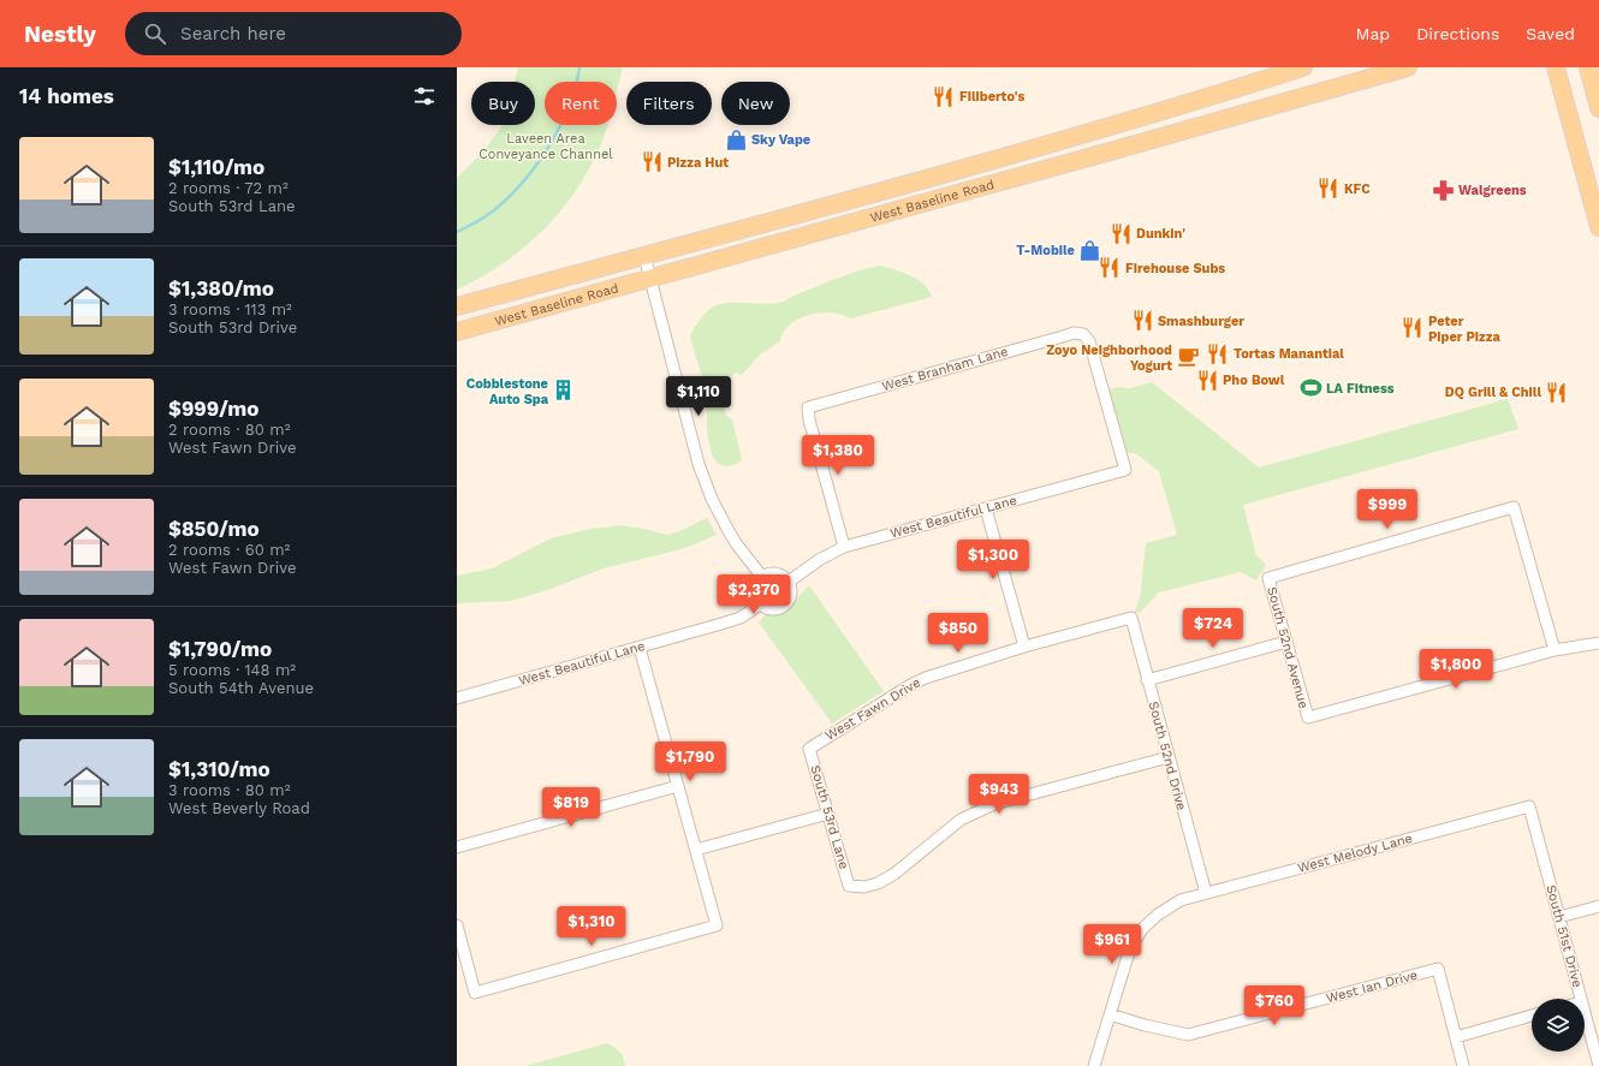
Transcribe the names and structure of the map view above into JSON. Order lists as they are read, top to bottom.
{
  "streets": {
    "main road": ["West Baseline Road"],
    "street": [
      "West Branham Lane",
      "West Beautiful Lane",
      "South 52nd Avenue",
      "West Fawn Drive",
      "South 52nd Drive",
      "South 53rd Lane",
      "West Melody Lane",
      "South 51st Drive",
      "West Ian Drive"
    ]
  },
  "crossings": [
    ["West Branham Lane", "West Beautiful Lane"],
    ["West Fawn Drive", "South 52nd Drive"],
    ["West Fawn Drive", "South 53rd Lane"],
    ["South 52nd Drive", "South 53rd Lane"],
    ["South 52nd Drive", "West Melody Lane"],
    ["West Melody Lane", "South 51st Drive"],
    ["West Melody Lane", "West Ian Drive"]
  ],
  "parks": ["Laveen Area Conveyance Channel"],
  "places": {
    "restaurant": [
      "Filiberto's",
      "Pizza Hut",
      "KFC",
      "Dunkin'",
      "Firehouse Subs",
      "Smashburger",
      "Peter Piper Pizza",
      "Tortas Manantial",
      "Pho Bowl",
      "DQ Grill & Chill"
    ],
    "shop": ["Sky Vape", "T-Mobile"],
    "pharmacy": ["Walgreens"],
    "cafe": ["Zoyo Neighborhood Yogurt"],
    "sports": ["LA Fitness"],
    "building": ["Cobblestone Auto Spa"]
  },
  "page": {
    "header": "Nestly",
    "search": "Search here",
    "nav": ["Map", "Directions", "Saved"],
    "heading": "14 homes",
    "chip": [
      "Buy",
      "Rent",
      "Filters",
      "New"
    ],
    "list": [
      {
        "name": "$1,110/mo",
        "note": "2 rooms · 72 m² · South 53rd Lane"
      },
      {
        "name": "$1,380/mo",
        "note": "3 rooms · 113 m² · South 53rd Drive"
      },
      {
        "name": "$999/mo",
        "note": "2 rooms · 80 m² · West Fawn Drive"
      },
      {
        "name": "$850/mo",
        "note": "2 rooms · 60 m² · West Fawn Drive"
      },
      {
        "name": "$1,790/mo",
        "note": "5 rooms · 148 m² · South 54th Avenue"
      },
      {
        "name": "$1,310/mo",
        "note": "3 rooms · 80 m² · West Beverly Road"
      }
    ],
    "price": [
      "$1,110",
      "$1,380",
      "$999",
      "$1,300",
      "$2,370",
      "$724",
      "$850",
      "$1,800",
      "$1,790",
      "$943",
      "$819",
      "$1,310",
      "$961",
      "$760"
    ]
  }
}
